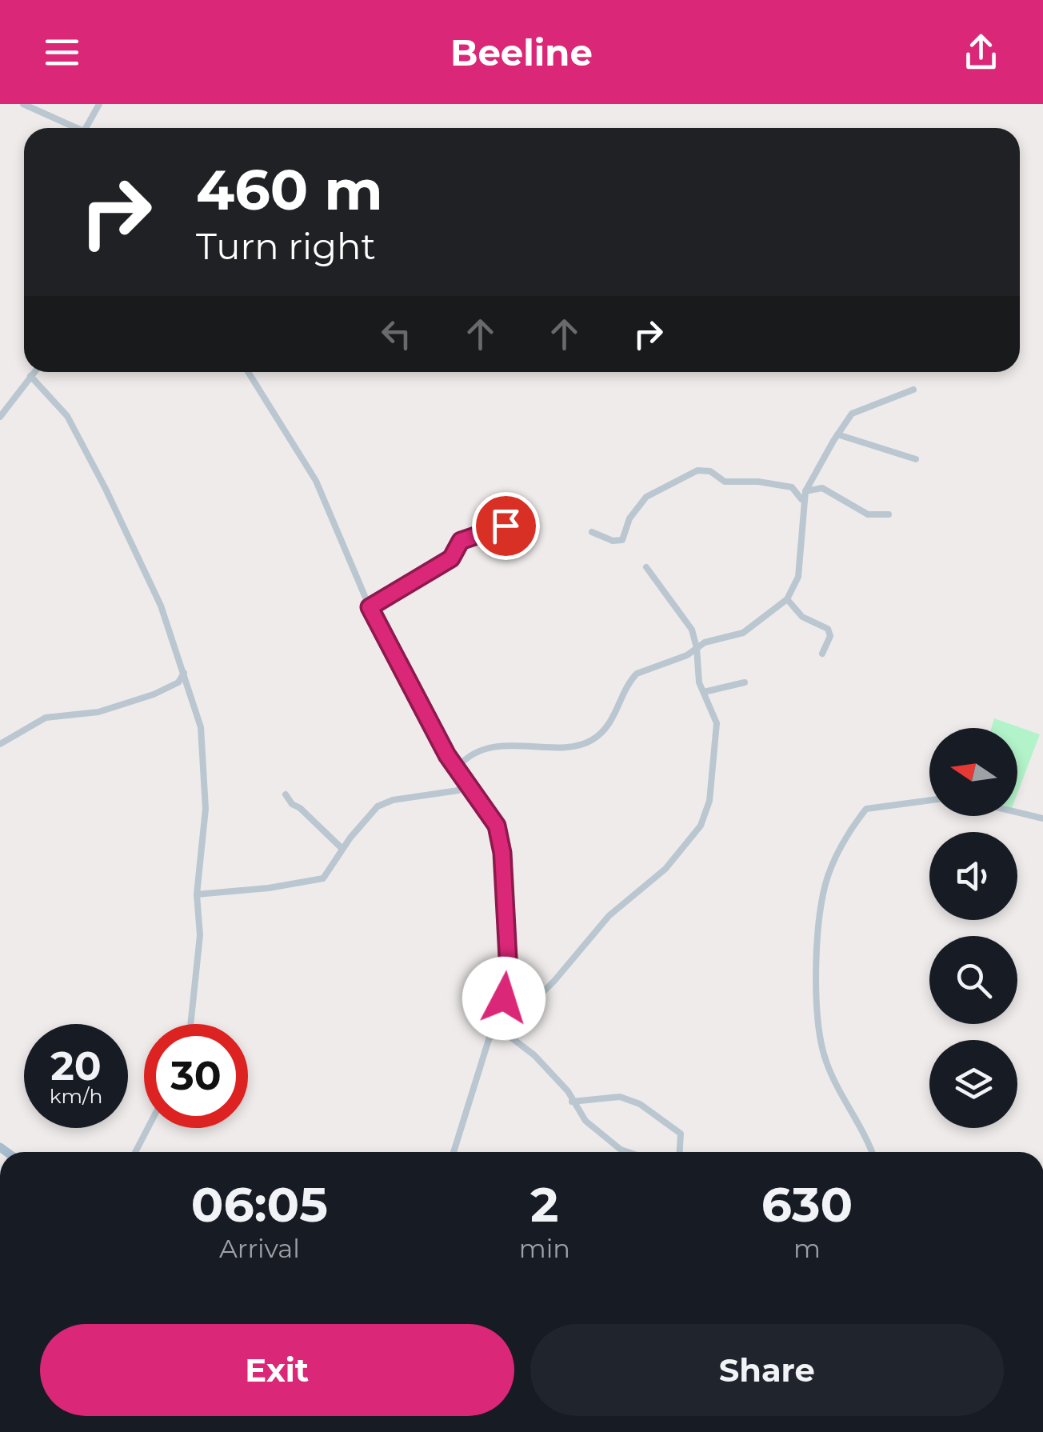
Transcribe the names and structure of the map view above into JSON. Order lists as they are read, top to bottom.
{
  "north": "left",
  "page": {
    "header": "Beeline",
    "turn": ["460 m", "Turn right"],
    "speed": "20 km/h",
    "limit": "30",
    "eta": [
      "06:05",
      "Arrival",
      "2",
      "min",
      "630",
      "m"
    ],
    "buttons": ["Exit", "Share"]
  }
}
